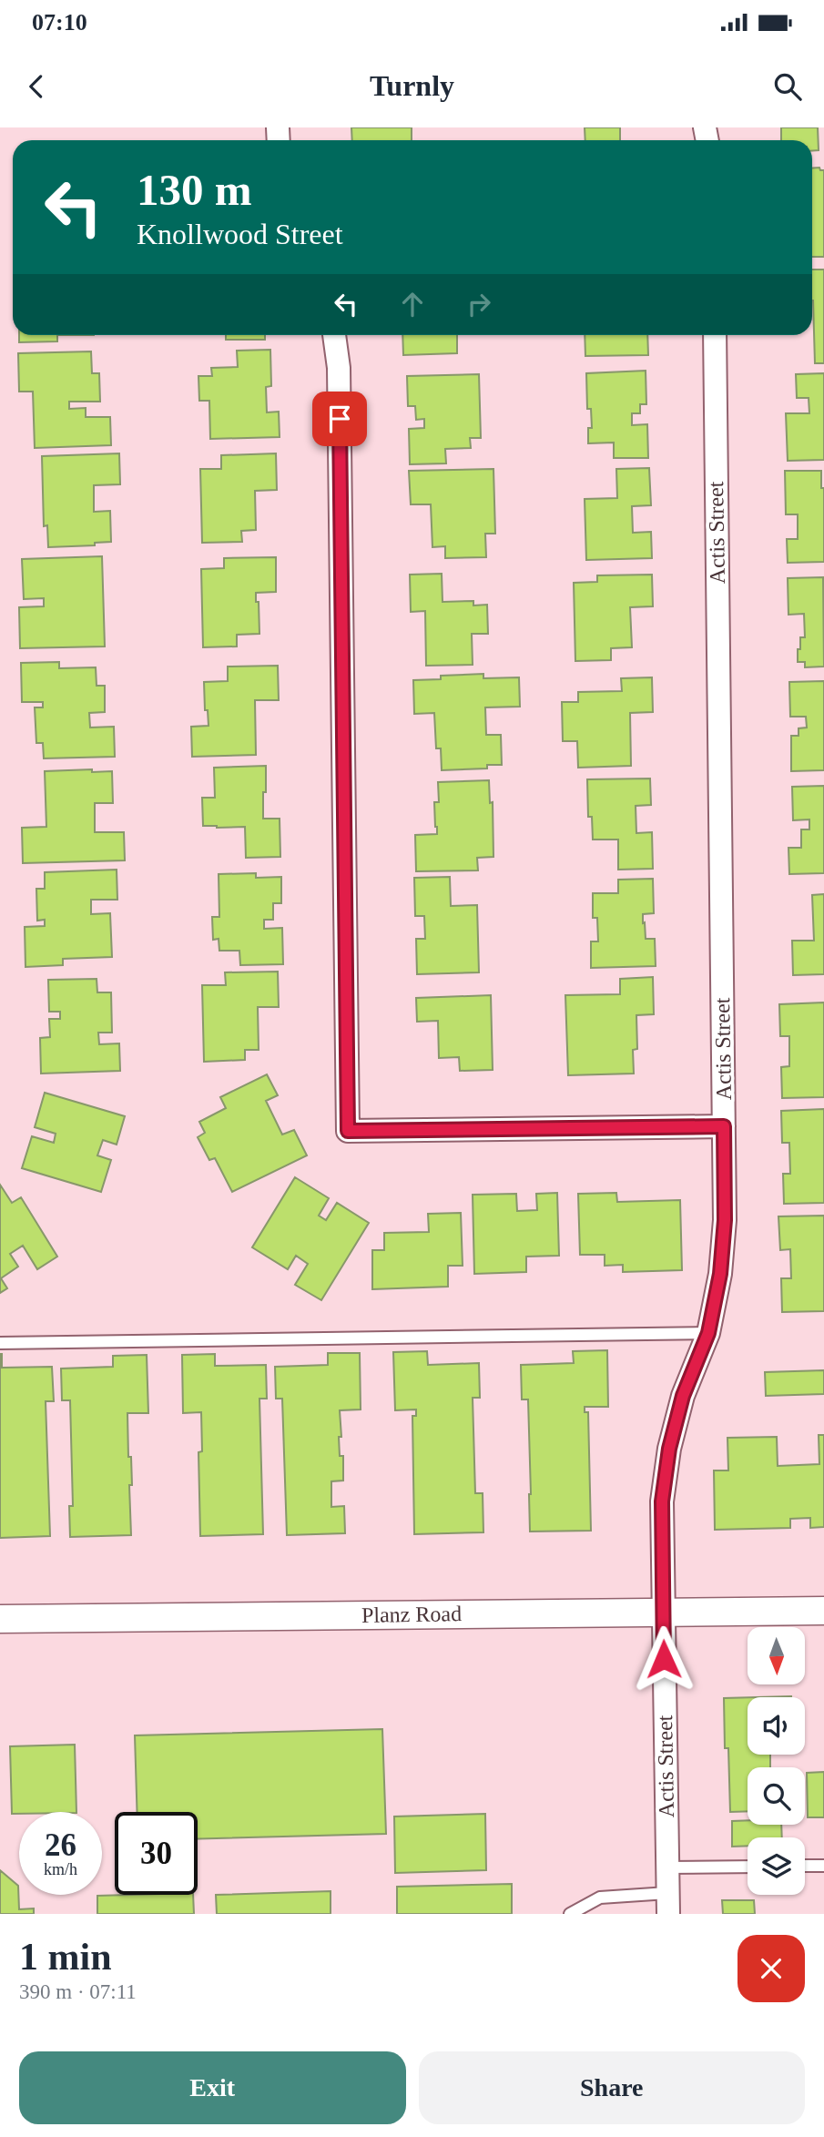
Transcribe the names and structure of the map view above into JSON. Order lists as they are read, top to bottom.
{
  "streets": {
    "street": ["Actis Street", "Planz Road"]
  },
  "crossings": [
    ["Actis Street", "Planz Road"]
  ],
  "north": "bottom",
  "page": {
    "status": "07:10",
    "header": "Turnly",
    "turn": ["130 m", "Knollwood Street"],
    "speed": "26 km/h",
    "limit": "30",
    "heading": ["1 min", "390 m · 07:11"],
    "buttons": ["Exit", "Share"]
  }
}
